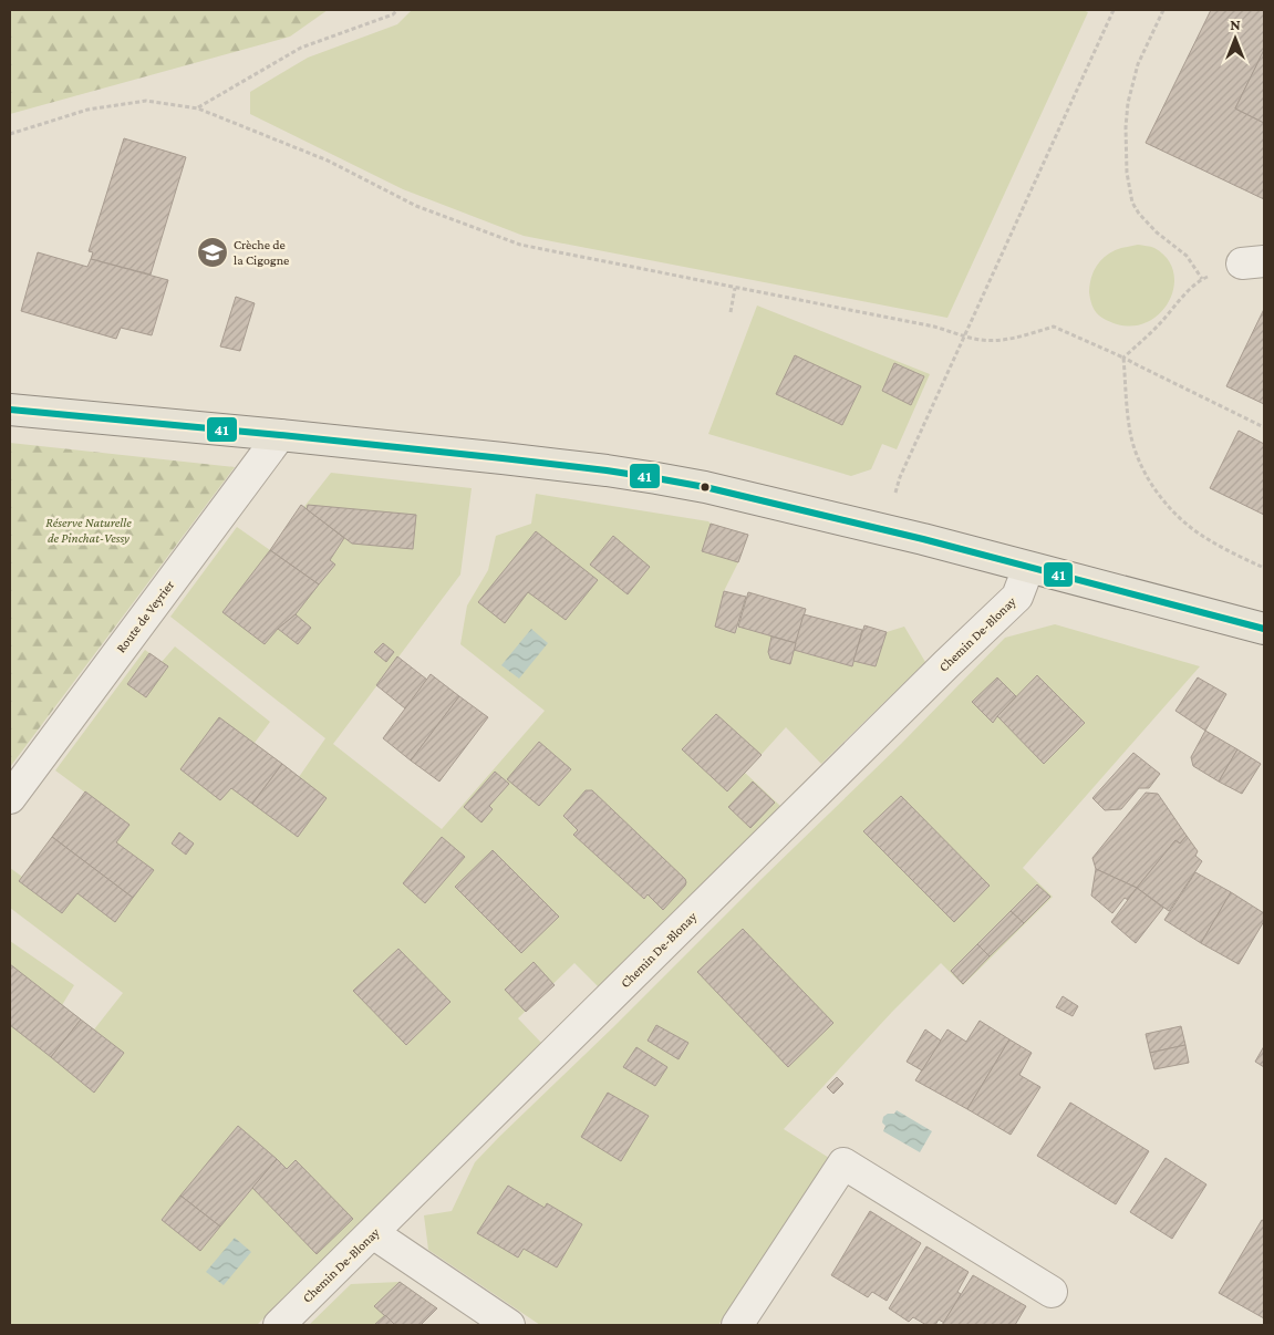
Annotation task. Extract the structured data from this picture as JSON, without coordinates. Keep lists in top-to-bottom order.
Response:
{
  "streets": {
    "street": ["Route de Veyrier", "Chemin De-Blonay"]
  },
  "parks": ["Réserve Naturelle de Pinchat-Vessy"],
  "places": {
    "school or university": ["Crèche de la Cigogne"]
  },
  "lines": ["transit line 41"],
  "north": "top"
}
